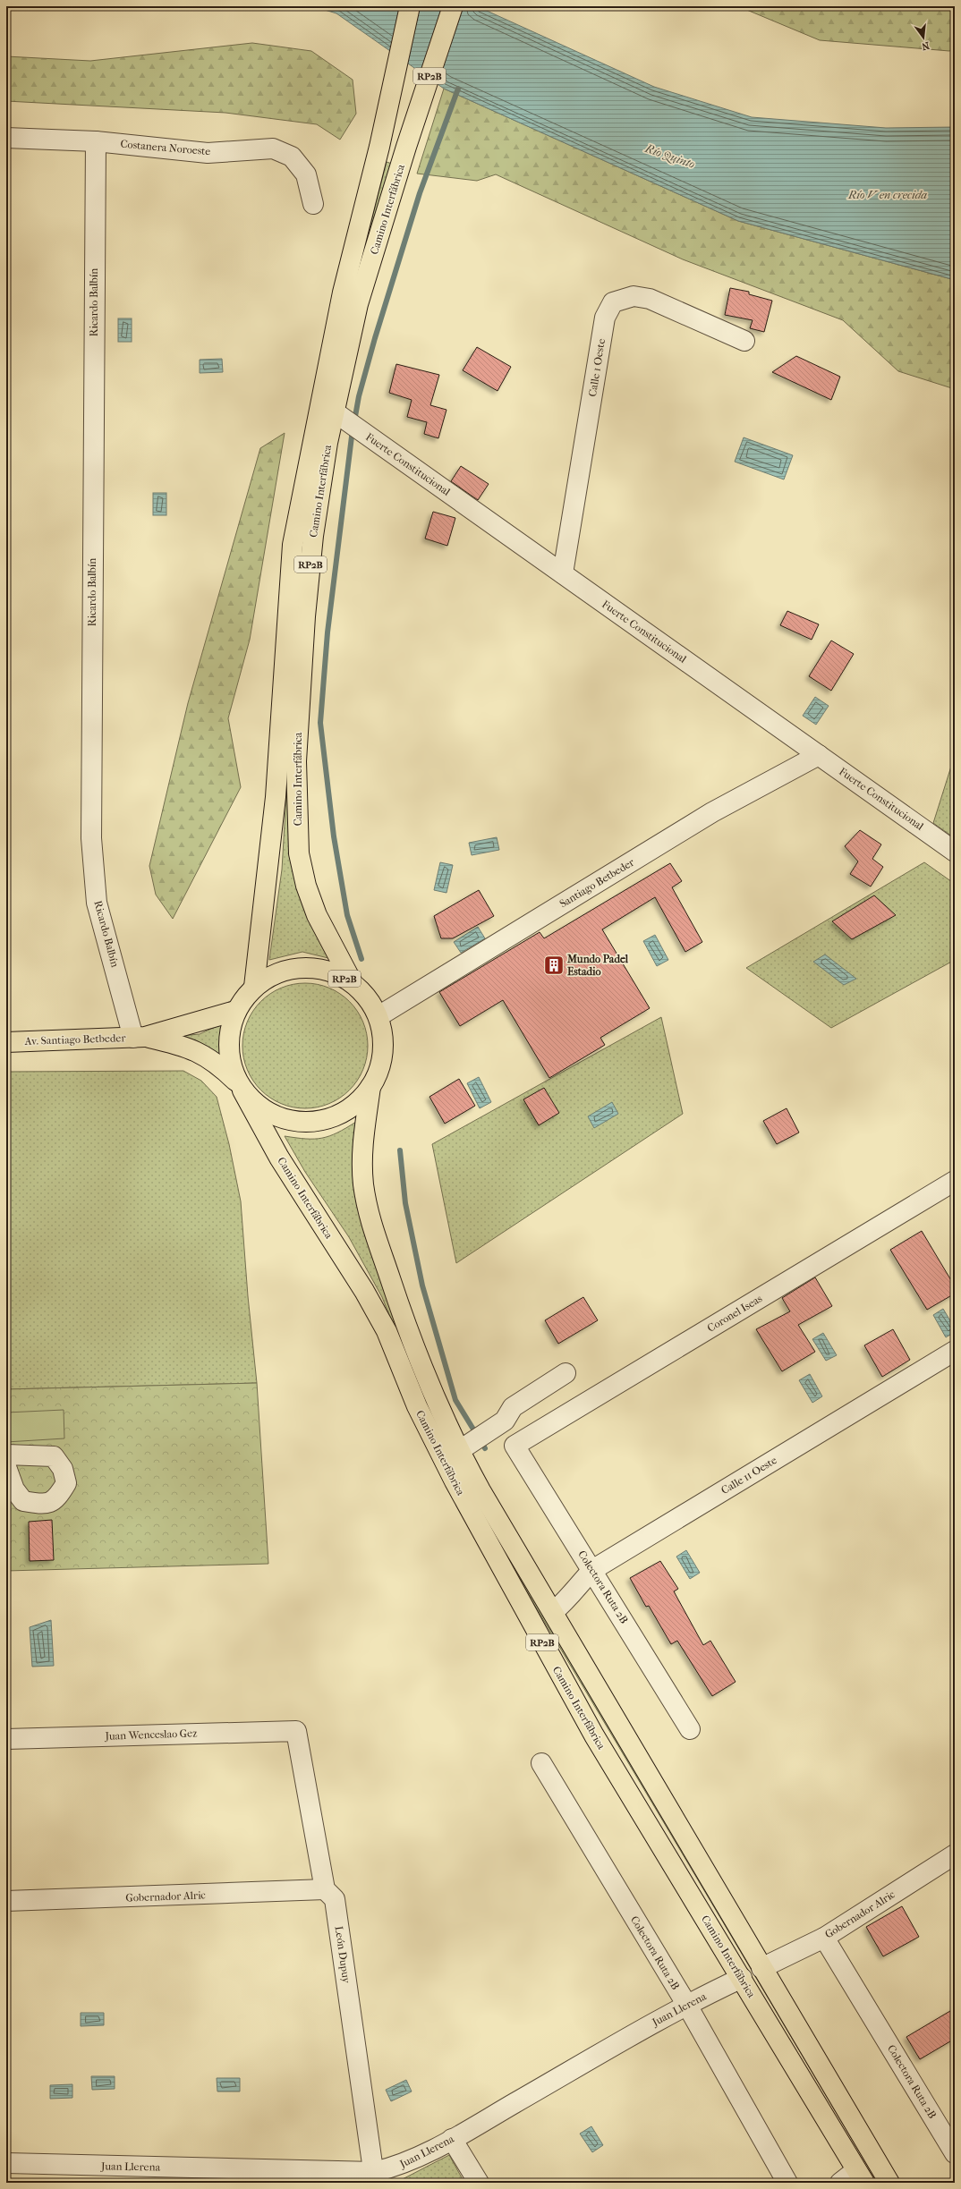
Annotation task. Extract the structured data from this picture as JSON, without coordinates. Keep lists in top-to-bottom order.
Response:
{
  "streets": {
    "main road": ["RP2B", "Camino Interfábrica", "Av. Santiago Betbeder"],
    "street": [
      "Costanera Noroeste",
      "Ricardo Balbín",
      "Calle 1 Oeste",
      "Fuerte Constitucional",
      "Santiago Betbeder",
      "Coronel Iseas",
      "Calle 11 Oeste",
      "Colectora Ruta 2B",
      "Juan Wenceslao Gez",
      "Gobernador Alric",
      "León Dupuy",
      "Juan Llerena"
    ]
  },
  "crossings": [
    ["Costanera Noroeste", "Ricardo Balbín"],
    ["Camino Interfábrica", "Fuerte Constitucional"],
    ["Camino Interfábrica", "Santiago Betbeder"],
    ["Camino Interfábrica", "Calle 11 Oeste"],
    ["Camino Interfábrica", "Gobernador Alric"],
    ["Camino Interfábrica", "Juan Llerena"],
    ["Ricardo Balbín", "Av. Santiago Betbeder"],
    ["Calle 1 Oeste", "Fuerte Constitucional"],
    ["Fuerte Constitucional", "Santiago Betbeder"],
    ["Coronel Iseas", "Colectora Ruta 2B"],
    ["Calle 11 Oeste", "Colectora Ruta 2B"],
    ["Colectora Ruta 2B", "Gobernador Alric"],
    ["Colectora Ruta 2B", "Juan Llerena"],
    ["Juan Wenceslao Gez", "León Dupuy"],
    ["Gobernador Alric", "León Dupuy"],
    ["León Dupuy", "Juan Llerena"]
  ],
  "water": ["Río Quinto", "Río V en crecida"],
  "places": {
    "building": ["Mundo Padel Estadio"]
  },
  "north": "bottom"
}
